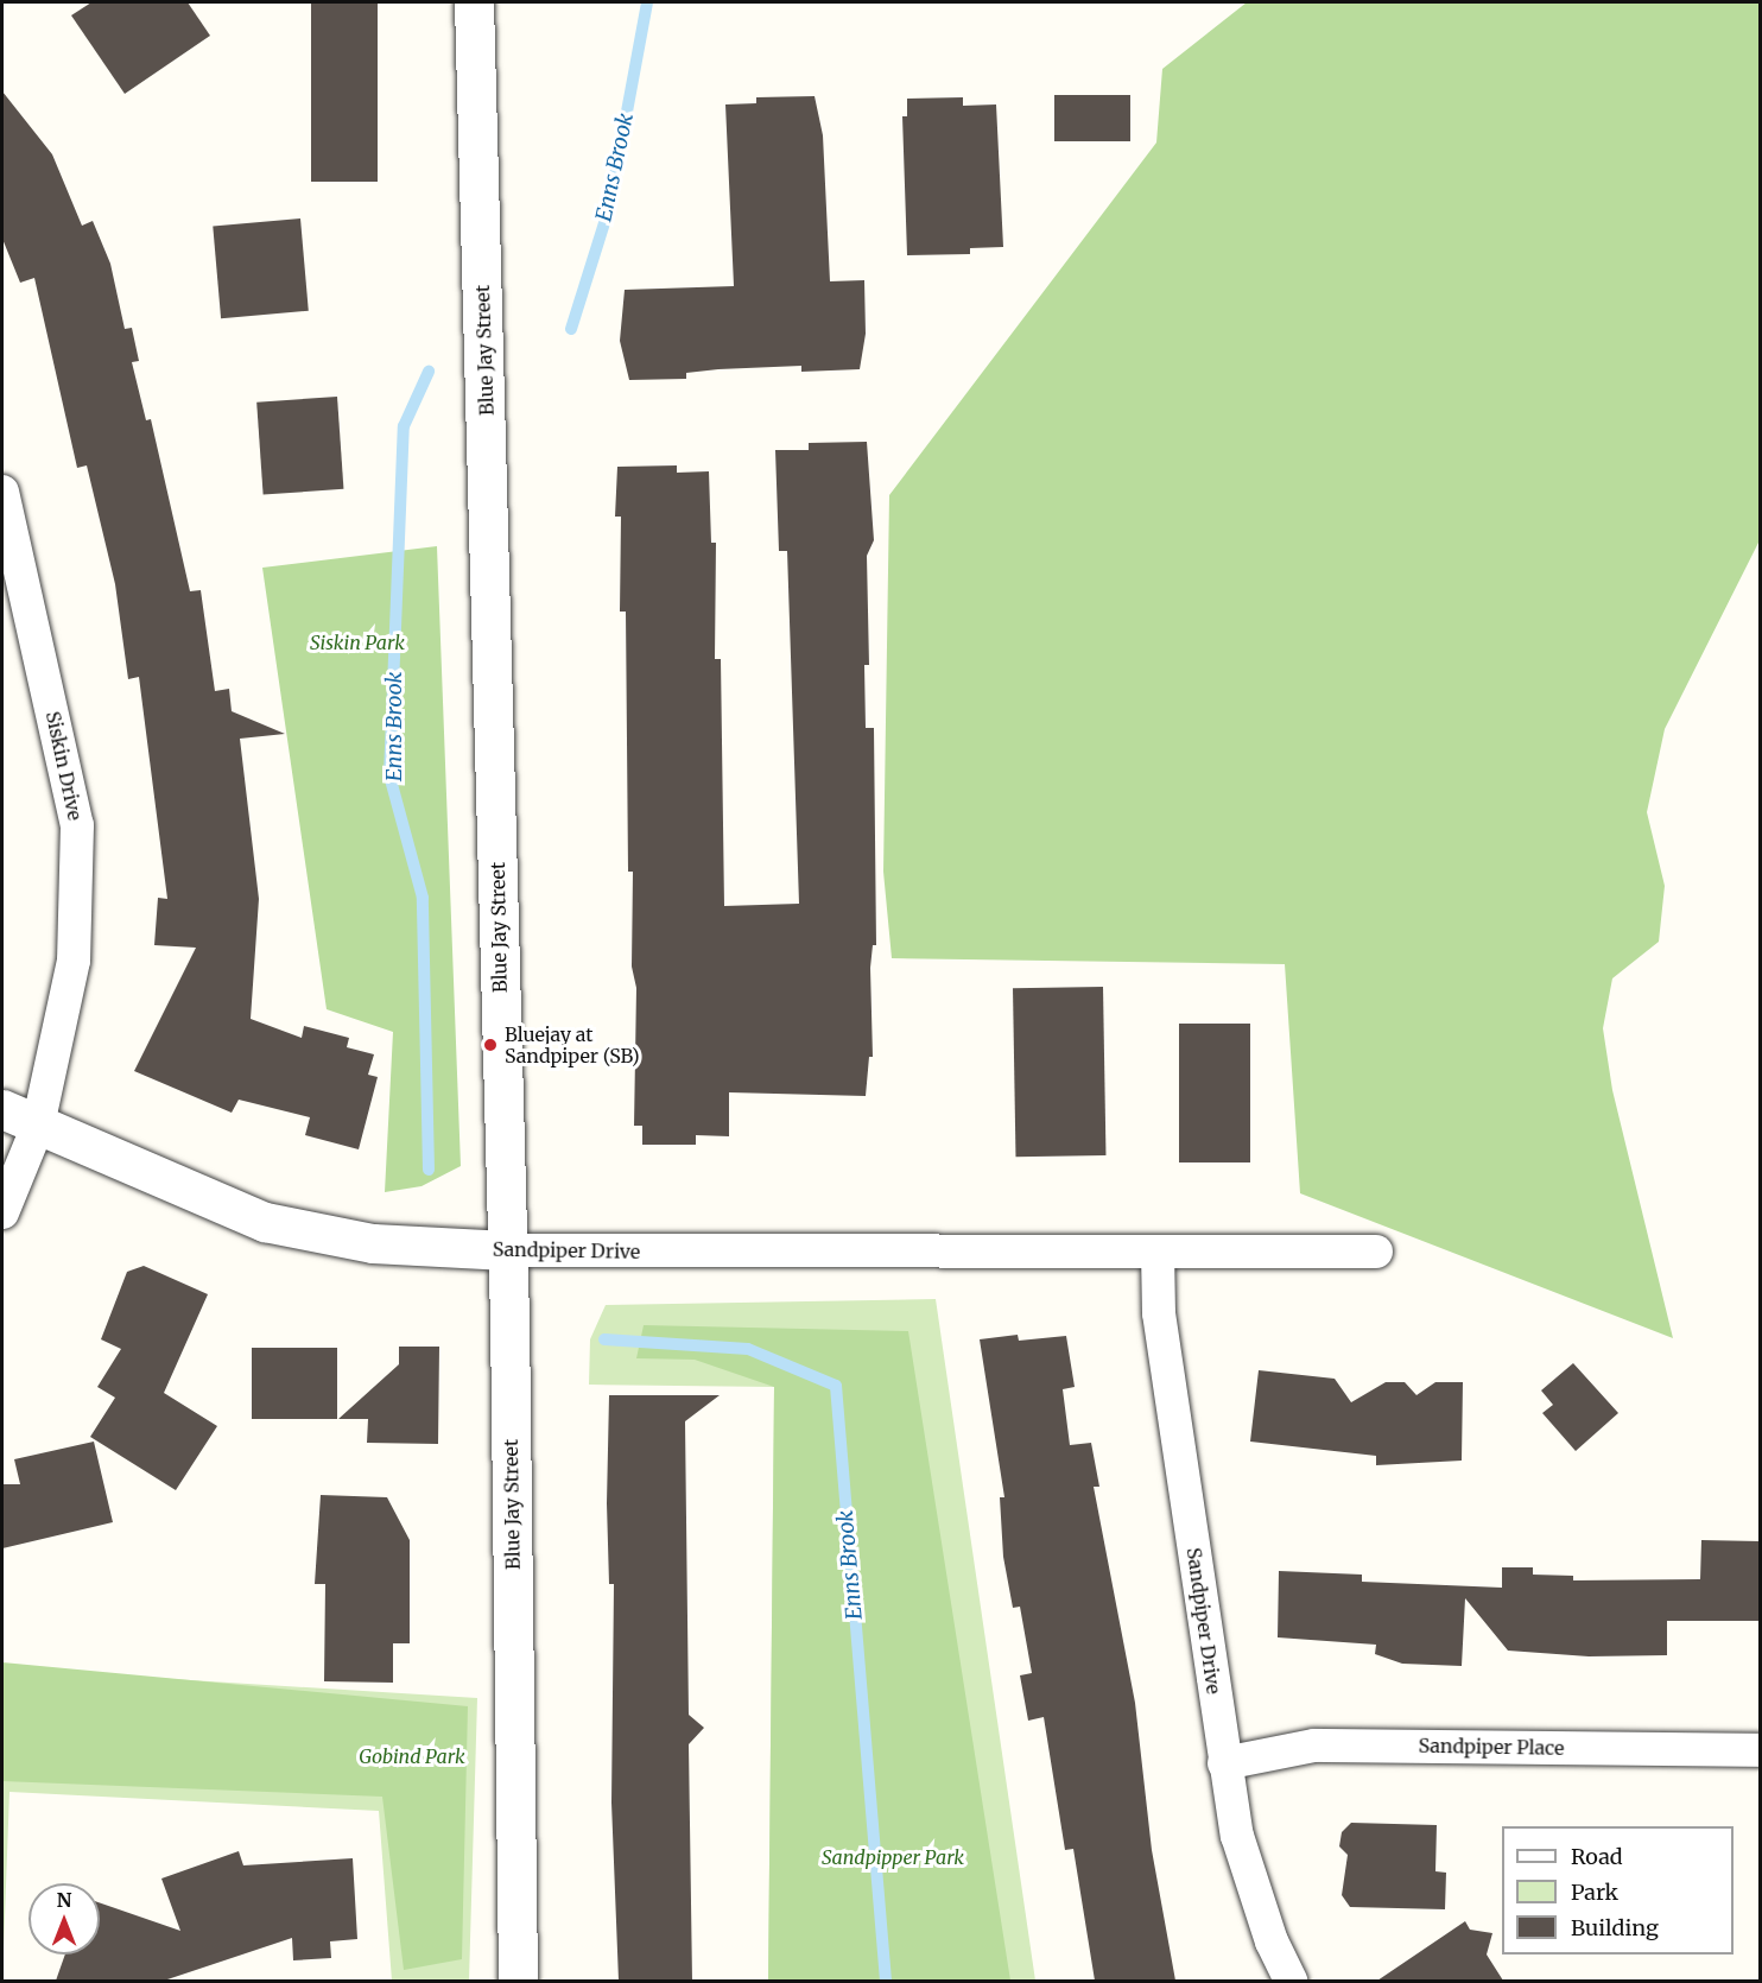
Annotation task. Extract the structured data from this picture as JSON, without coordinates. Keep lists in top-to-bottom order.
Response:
{
  "streets": {
    "street": [
      "Blue Jay Street",
      "Siskin Drive",
      "Sandpiper Drive",
      "Sandpiper Place"
    ]
  },
  "crossings": [
    ["Blue Jay Street", "Sandpiper Drive"],
    ["Siskin Drive", "Sandpiper Drive"],
    ["Sandpiper Drive", "Sandpiper Place"]
  ],
  "water": ["Enns Brook"],
  "parks": ["Siskin Park", "Gobind Park", "Sandpipper Park"],
  "places": ["Bluejay at Sandpiper (SB)"],
  "legend": ["Road", "Park", "Building"],
  "north": "top"
}
